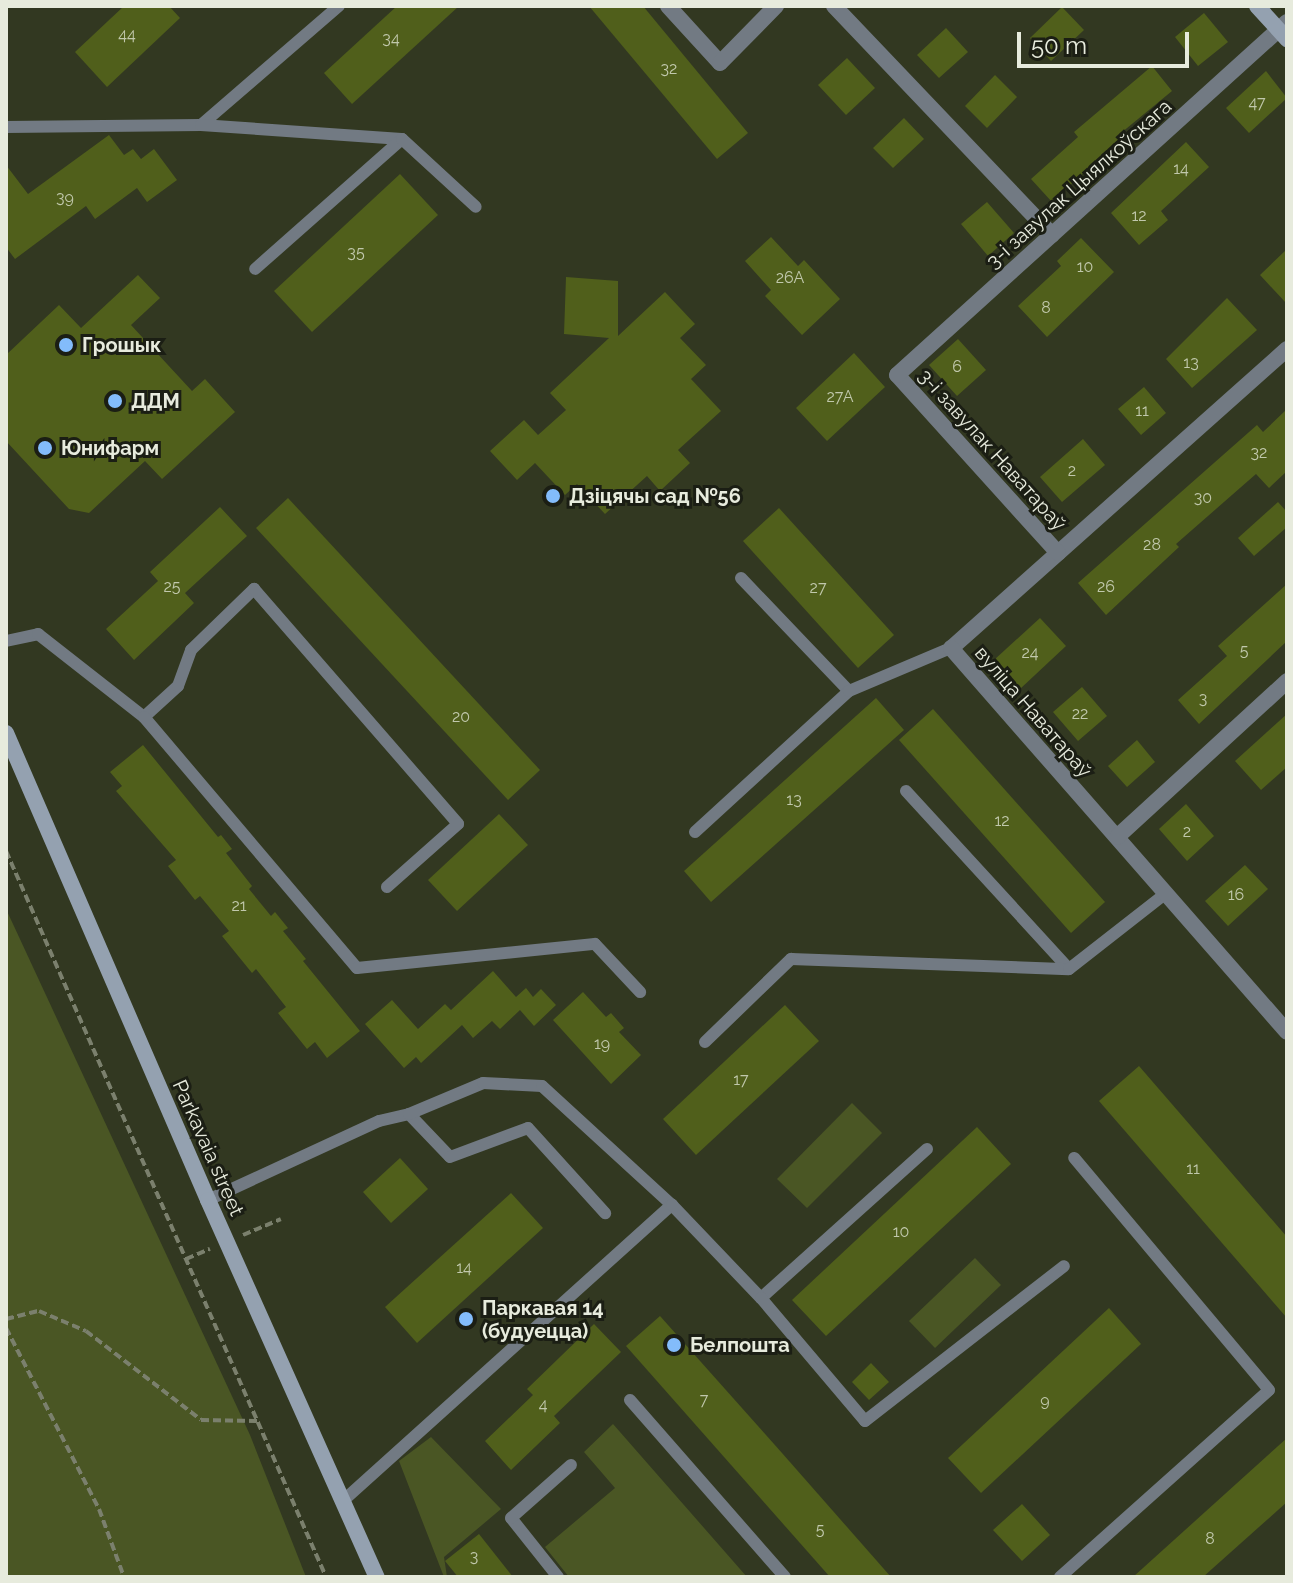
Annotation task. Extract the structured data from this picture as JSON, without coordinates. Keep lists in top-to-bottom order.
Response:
{
  "streets": {
    "main road": ["Parkavaia street"],
    "street": ["3-і завулак Цыялкоўскага", "3-і завулак Наватараў", "вуліца Наватараў"]
  },
  "crossings": [
    ["3-і завулак Цыялкоўскага", "3-і завулак Наватараў"],
    ["3-і завулак Наватараў", "вуліца Наватараў"]
  ],
  "places": [
    "Грошык",
    "ДДМ",
    "Юнифарм",
    "Дзіцячы сад №56",
    "Паркавая 14 (будуецца)",
    "Белпошта"
  ],
  "house_numbers": [
    "44",
    "34",
    "32",
    "47",
    "14",
    "39",
    "12",
    "35",
    "10",
    "26А",
    "8",
    "13",
    "6",
    "27А",
    "11",
    "32",
    "2",
    "30",
    "28",
    "25",
    "26",
    "27",
    "5",
    "24",
    "3",
    "22",
    "20",
    "13",
    "12",
    "2",
    "16",
    "21",
    "19",
    "17",
    "11",
    "10",
    "14",
    "7",
    "9",
    "4",
    "5",
    "8",
    "3"
  ],
  "scale_bar": "50 m"
}
